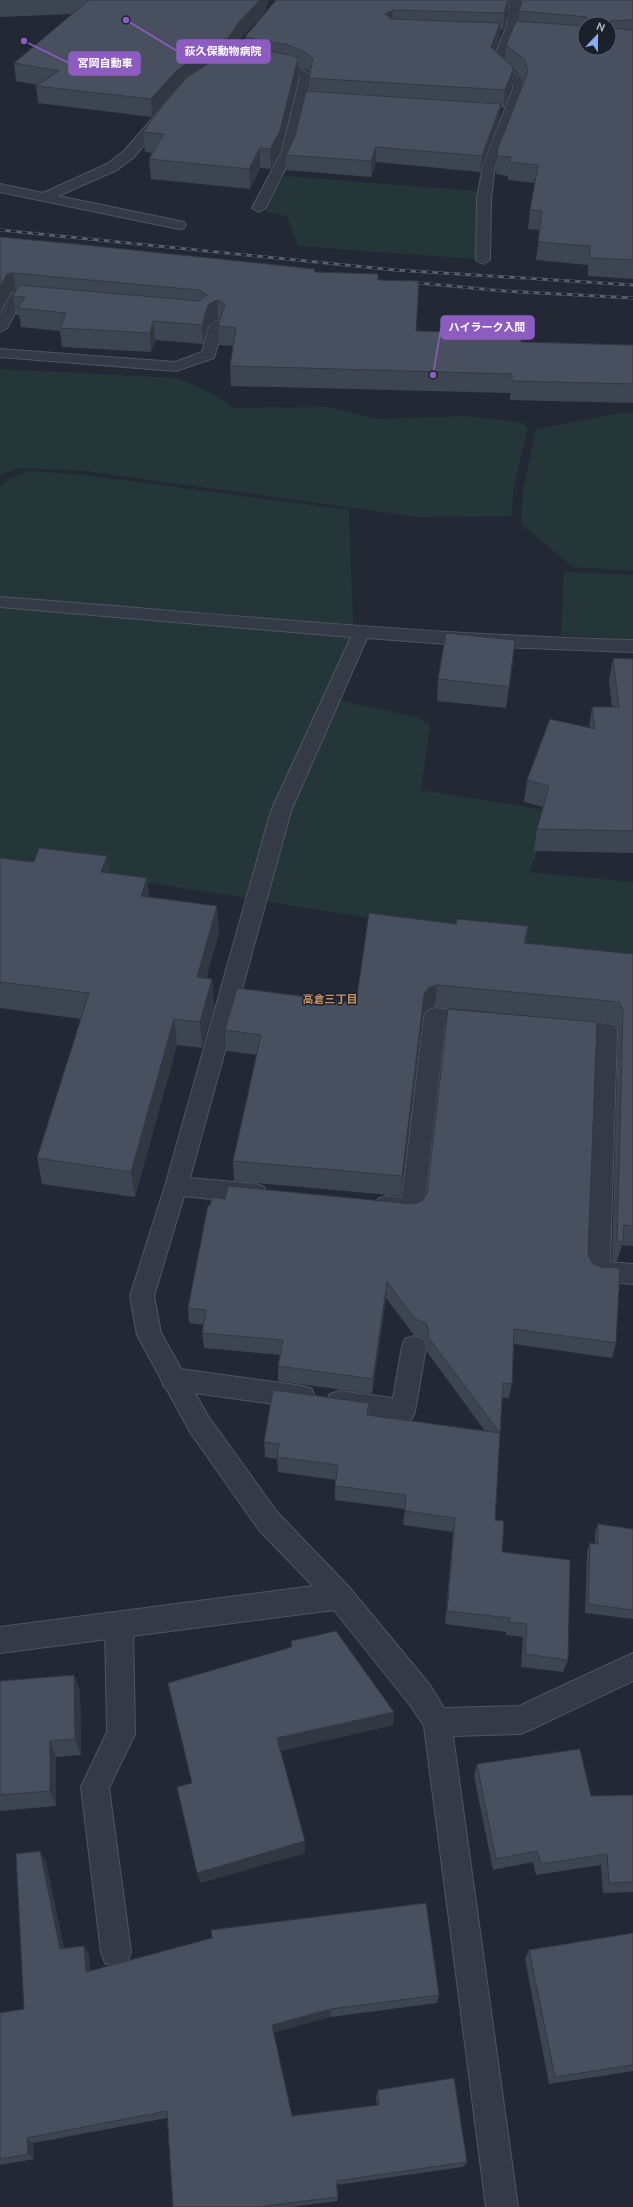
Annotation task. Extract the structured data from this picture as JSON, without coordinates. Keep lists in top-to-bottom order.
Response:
{
  "districts": ["高倉三丁目"],
  "places": ["荻久保動物病院", "宮岡自動車", "ハイラーク入間"],
  "north": "top"
}
